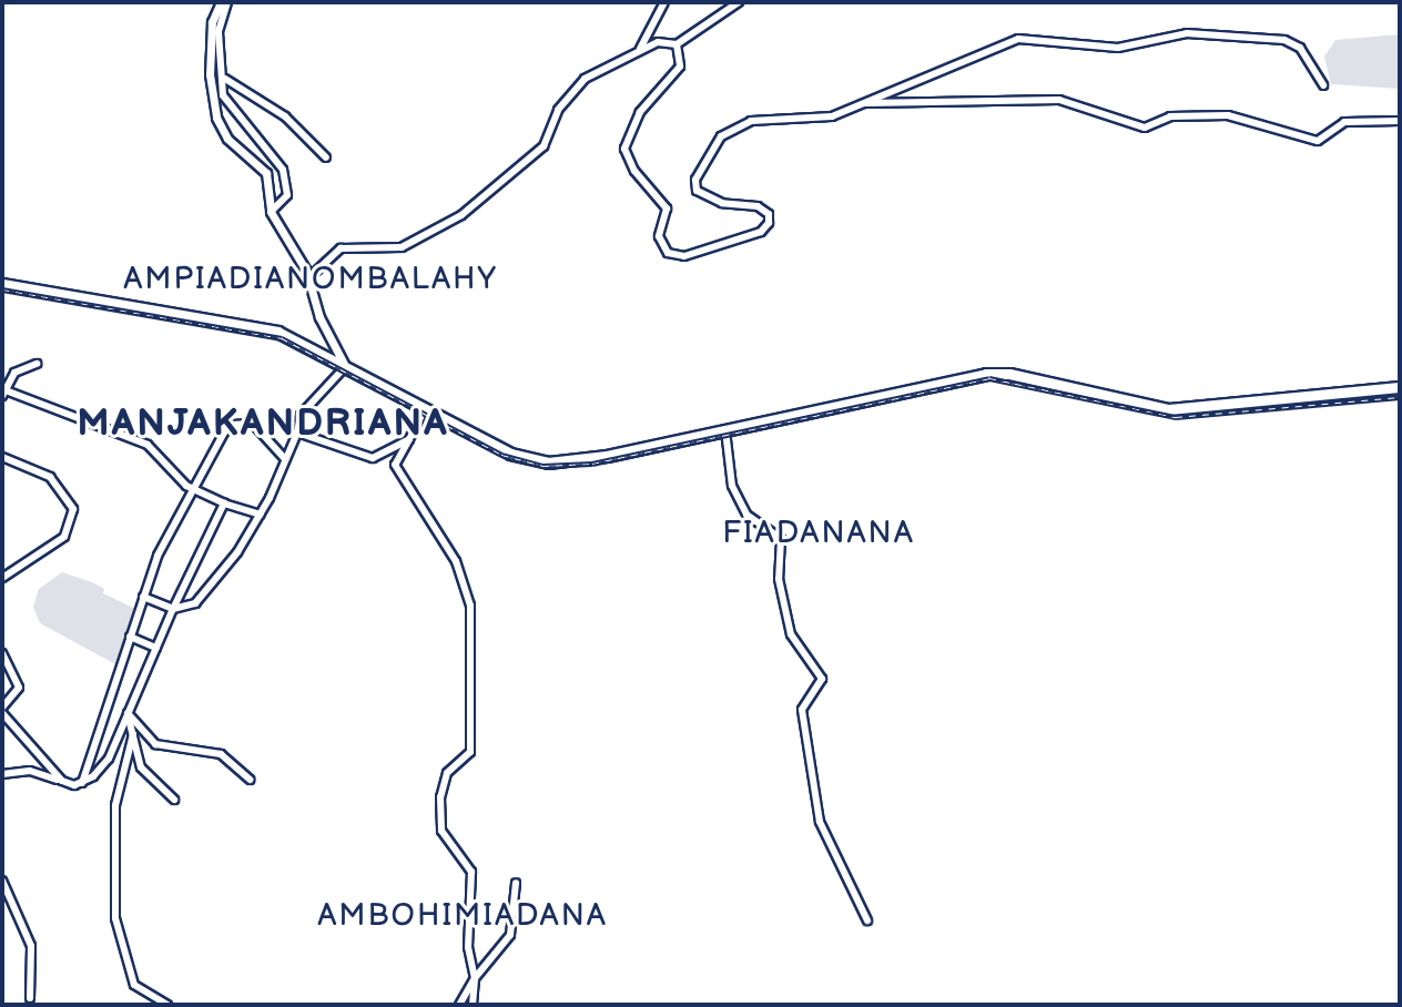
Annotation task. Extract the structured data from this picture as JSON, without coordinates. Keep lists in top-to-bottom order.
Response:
{
  "districts": [
    "AMPIADIANOMBALAHY",
    "MANJAKANDRIANA",
    "FIADANANA",
    "AMBOHIMIADANA"
  ]
}
